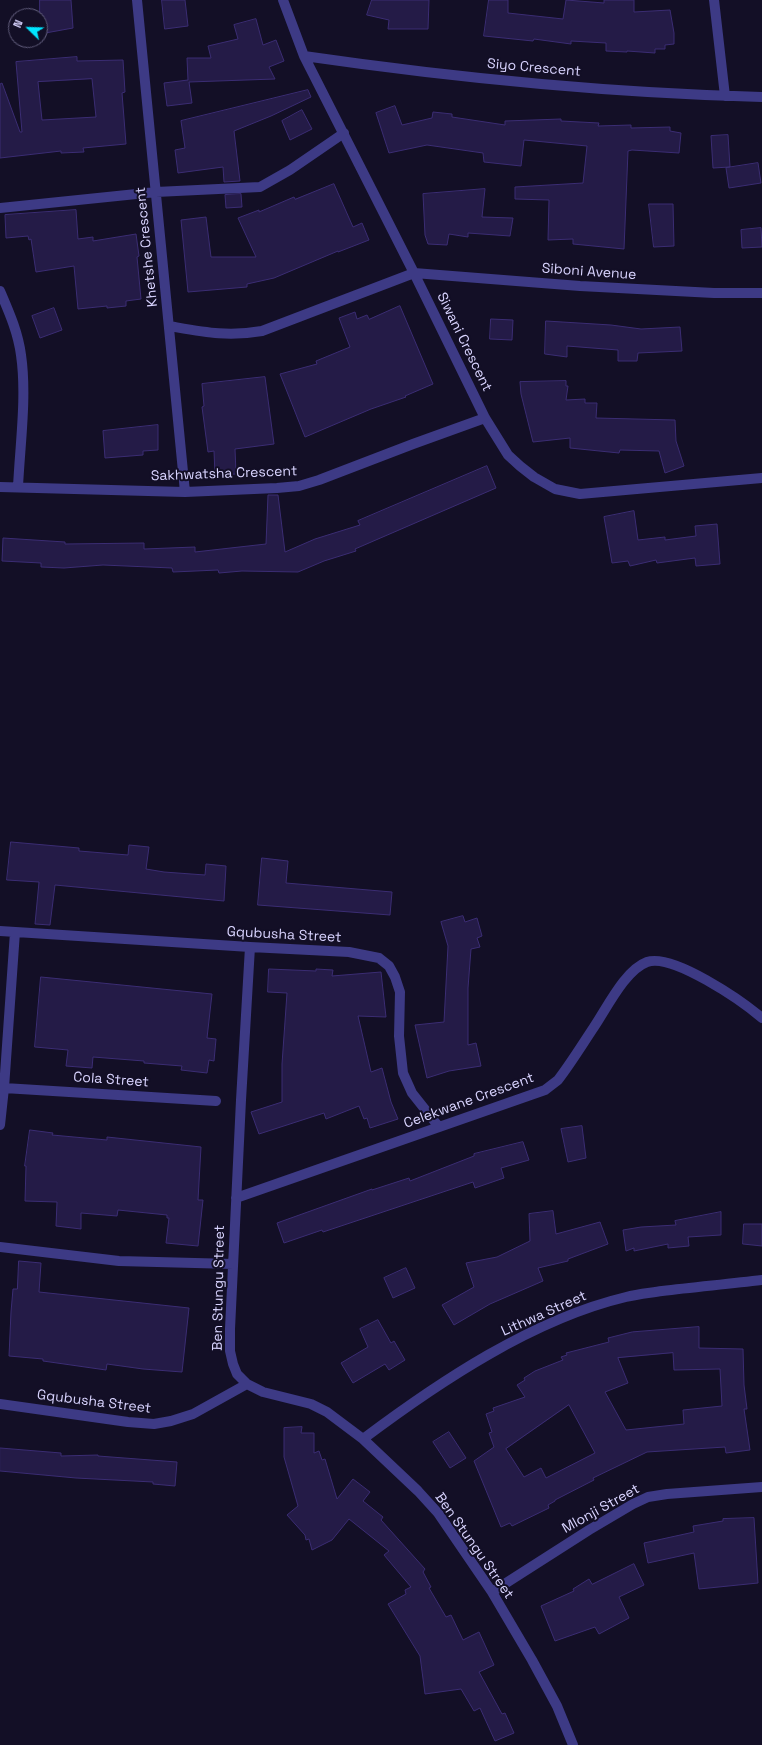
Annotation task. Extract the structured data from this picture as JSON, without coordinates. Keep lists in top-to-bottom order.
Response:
{
  "streets": {
    "street": [
      "Siyo Crescent",
      "Khetshe Crescent",
      "Siboni Avenue",
      "Siwani Crescent",
      "Sakhwatsha Crescent",
      "Gqubusha Street",
      "Cola Street",
      "Celekwane Crescent",
      "Ben Stungu Street",
      "Lithwa Street",
      "Mlonji Street"
    ]
  },
  "crossings": [
    ["Siyo Crescent", "Siwani Crescent"],
    ["Khetshe Crescent", "Sakhwatsha Crescent"],
    ["Siboni Avenue", "Siwani Crescent"],
    ["Siwani Crescent", "Sakhwatsha Crescent"],
    ["Gqubusha Street", "Celekwane Crescent"],
    ["Gqubusha Street", "Ben Stungu Street"],
    ["Celekwane Crescent", "Ben Stungu Street"],
    ["Ben Stungu Street", "Lithwa Street"],
    ["Ben Stungu Street", "Mlonji Street"]
  ],
  "north": "top left"
}
